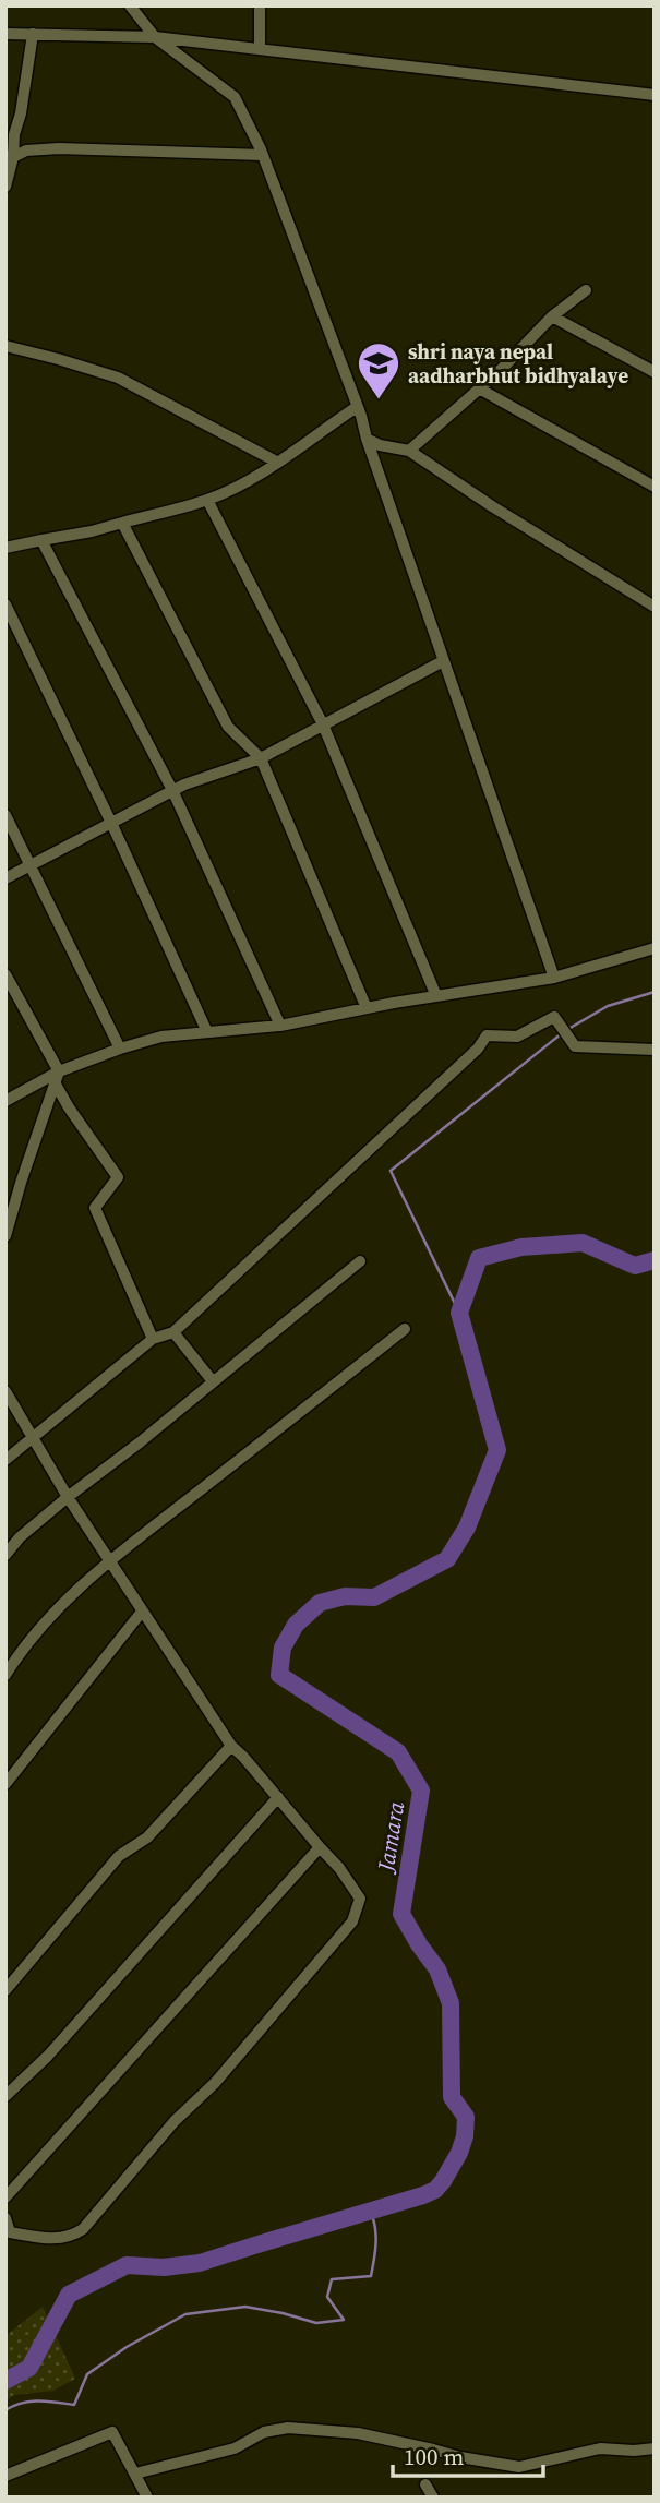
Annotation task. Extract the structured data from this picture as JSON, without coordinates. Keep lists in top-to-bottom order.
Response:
{
  "water": ["Jamara"],
  "places": {
    "school or university": ["shri naya nepal aadharbhut bidhyalaye"]
  },
  "scale_bar": "100 m"
}
